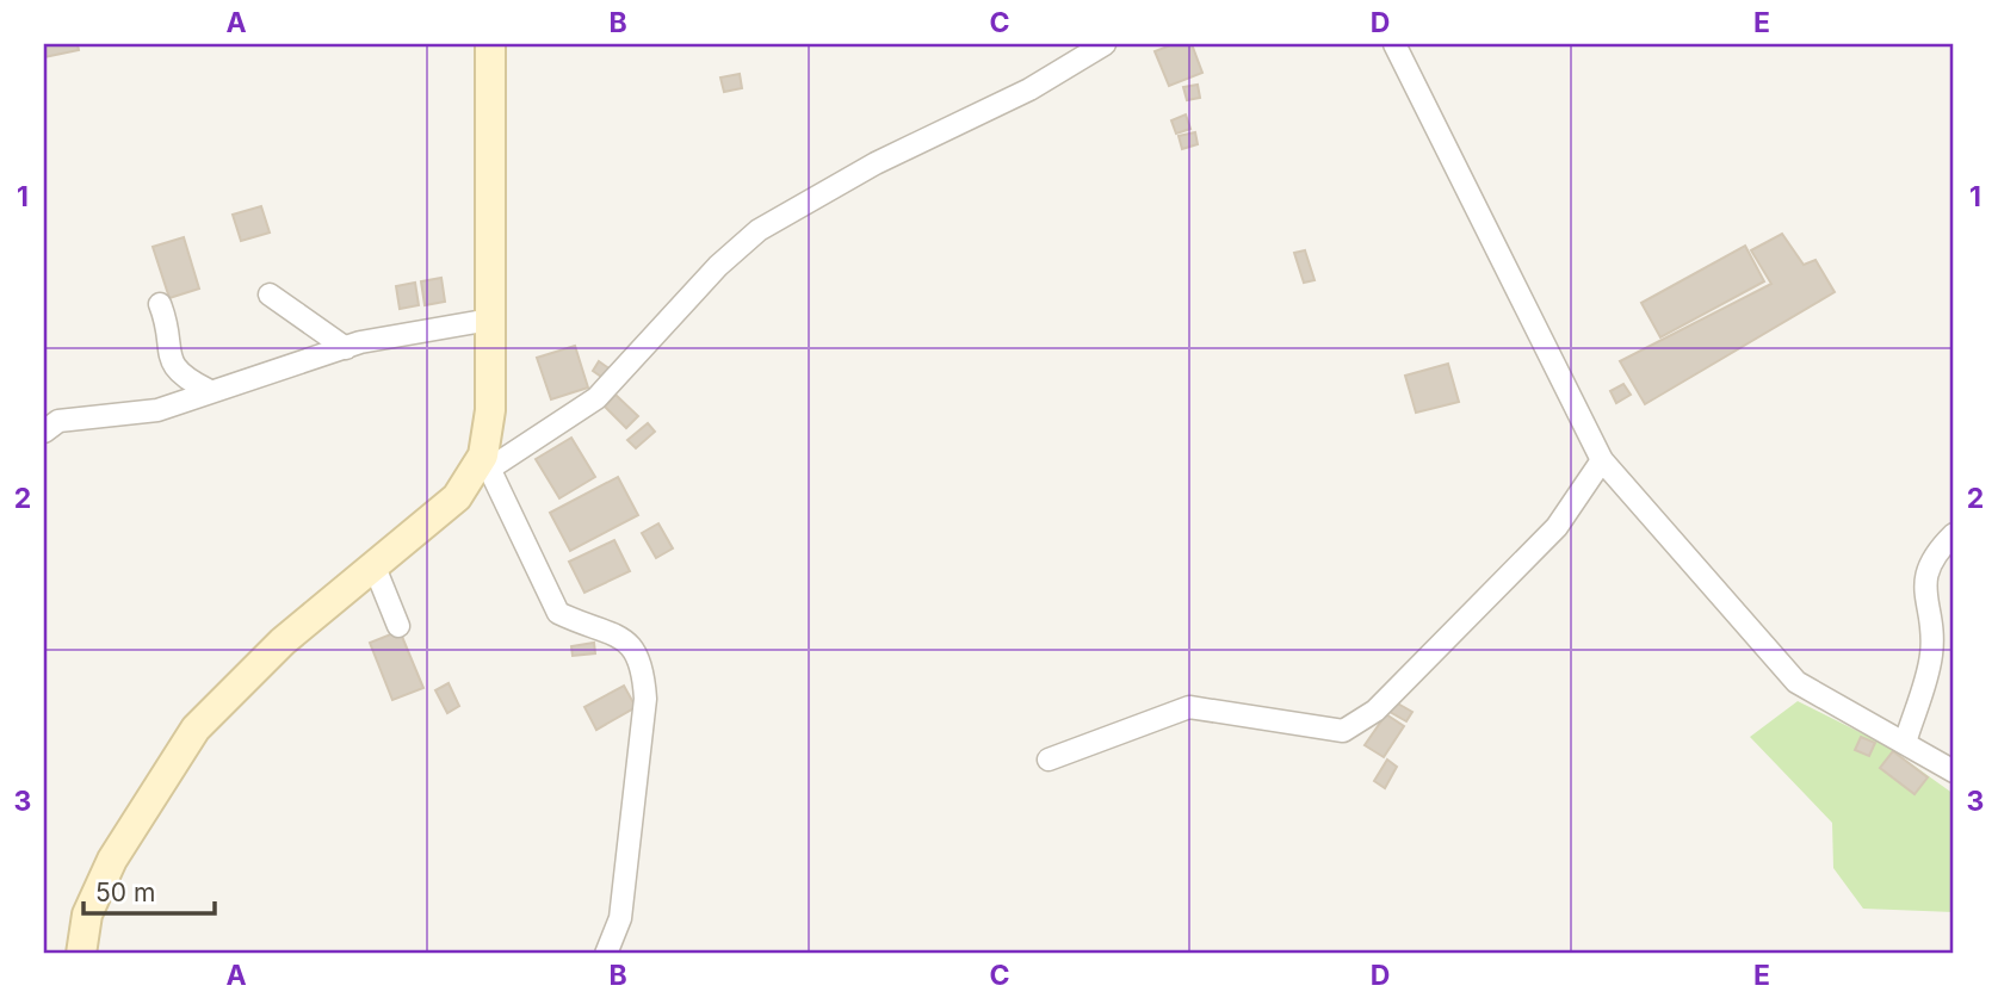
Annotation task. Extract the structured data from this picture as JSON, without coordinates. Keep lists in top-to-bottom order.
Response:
{
  "scale_bar": "50 m",
  "grid": {
    "columns": [
      "A",
      "B",
      "C",
      "D",
      "E"
    ],
    "rows": ["1", "2", "3"]
  }
}
